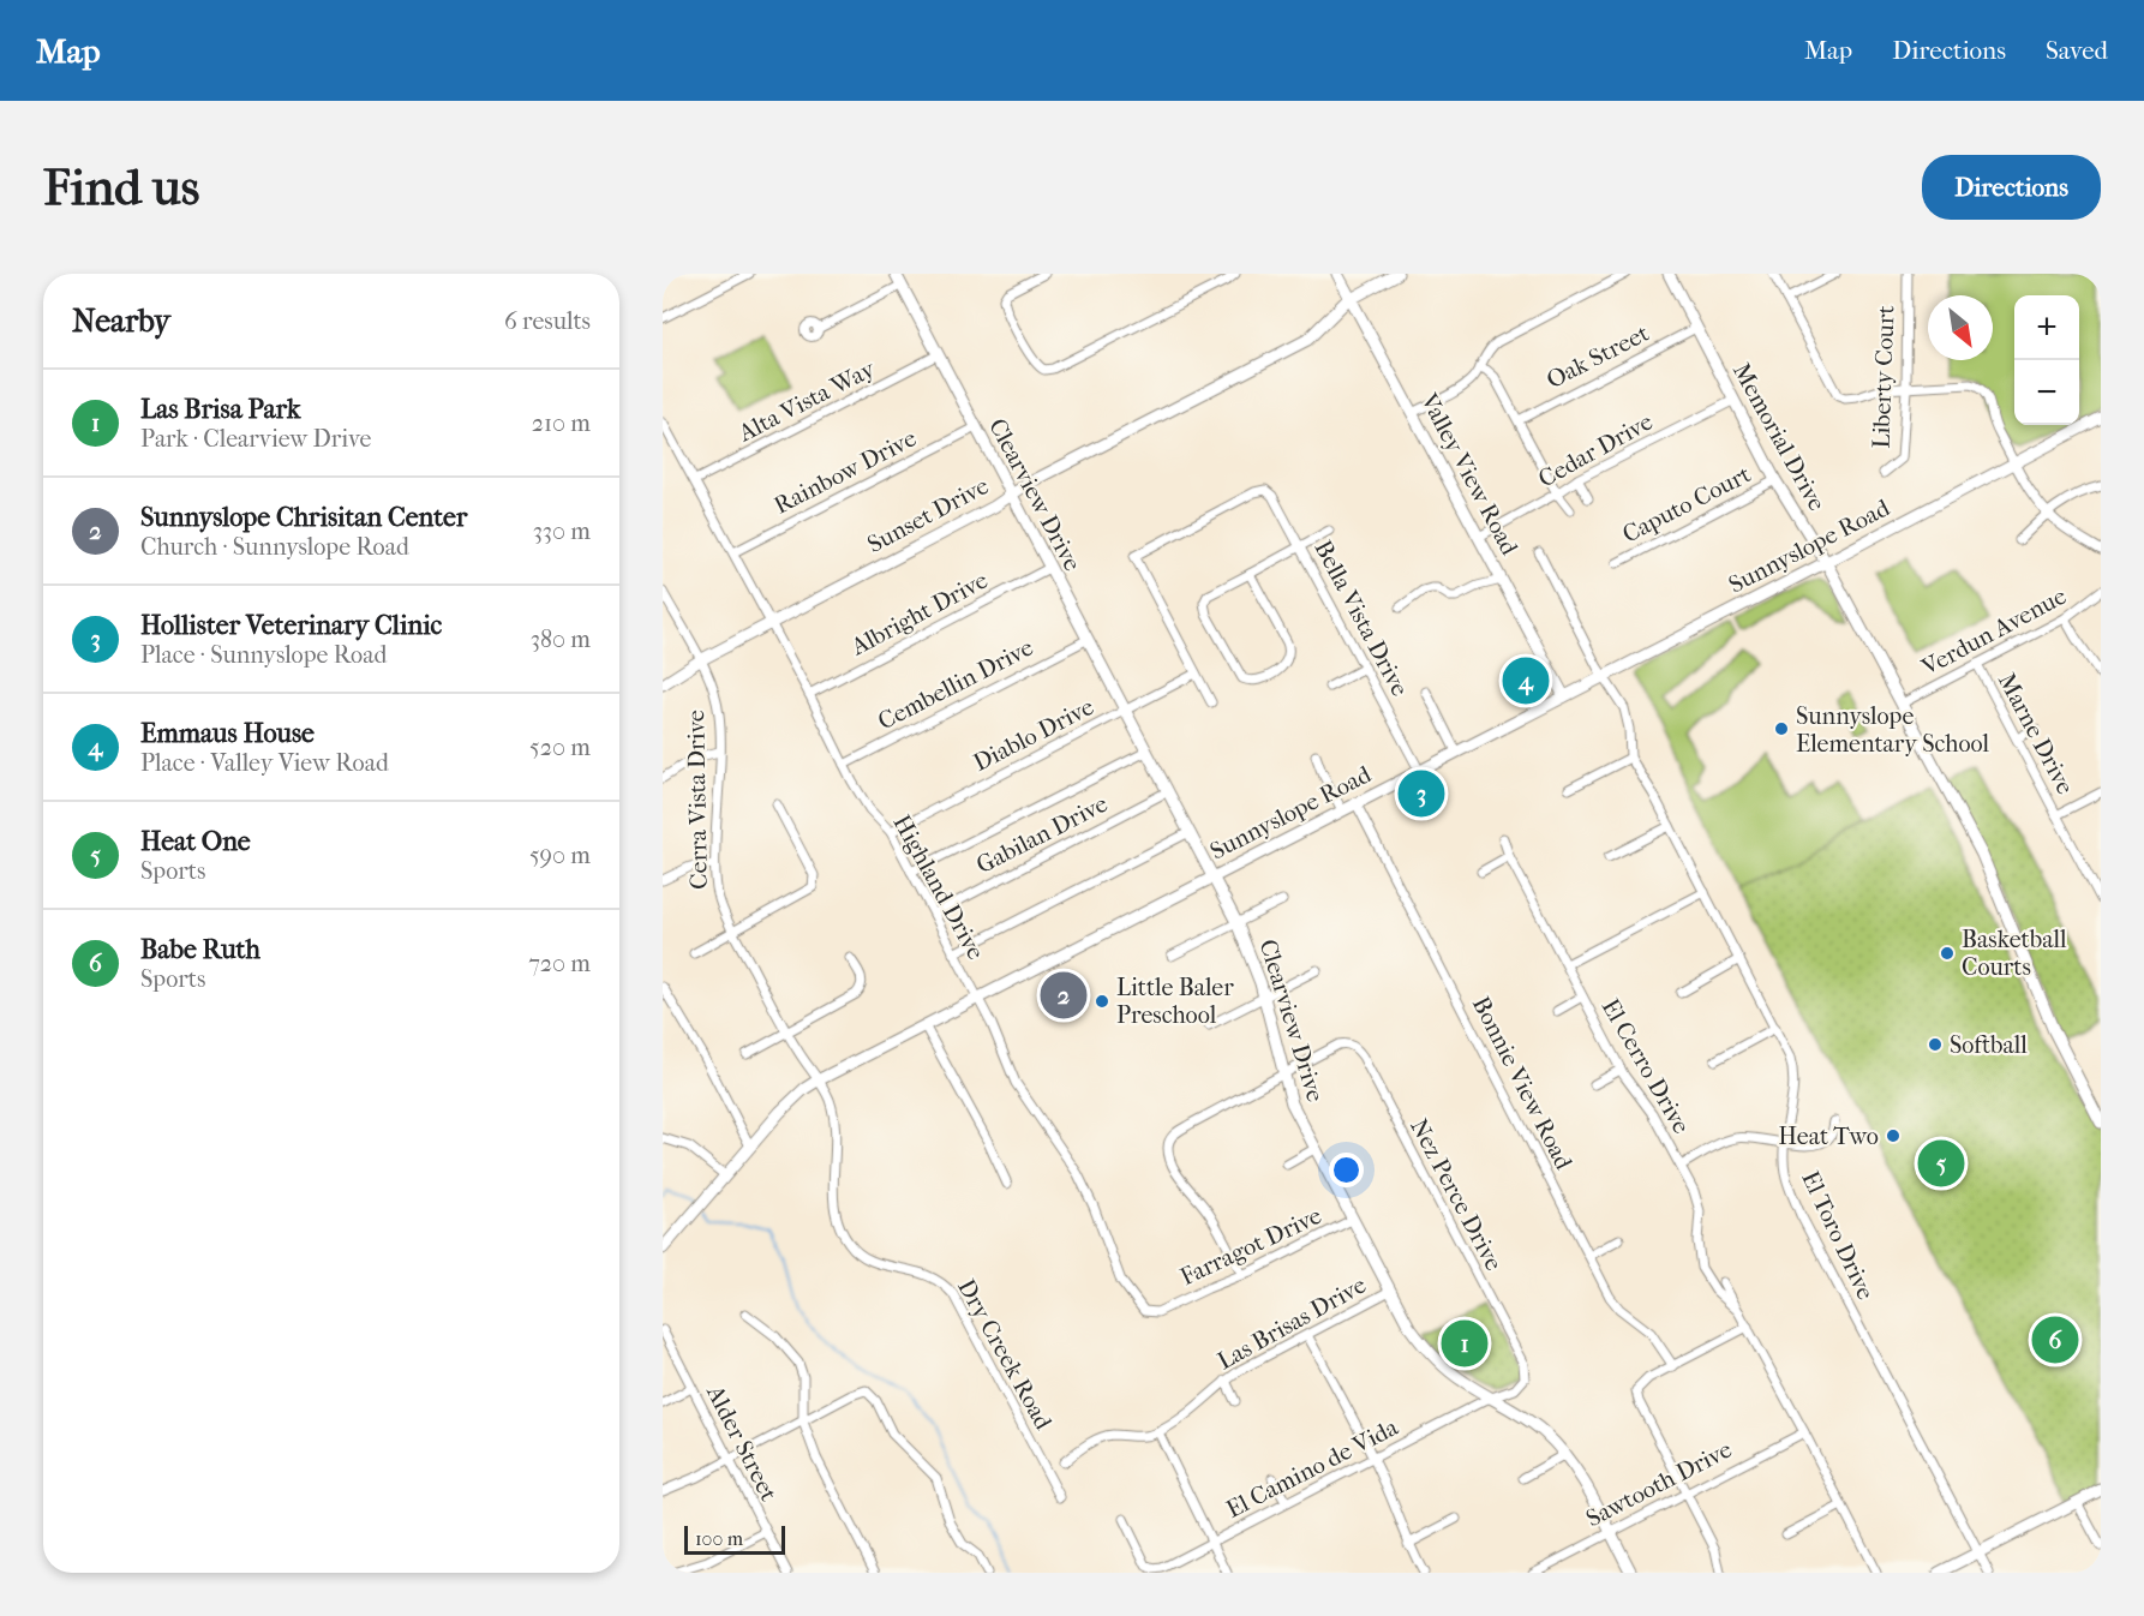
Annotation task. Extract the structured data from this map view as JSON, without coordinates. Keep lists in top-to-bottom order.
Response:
{
  "streets": {
    "street": [
      "Oak Street",
      "Liberty Court",
      "Alta Vista Way",
      "Memorial Drive",
      "Cedar Drive",
      "Rainbow Drive",
      "Valley View Road",
      "Clearview Drive",
      "Caputo Court",
      "Sunset Drive",
      "Sunnyslope Road",
      "Albright Drive",
      "Bella Vista Drive",
      "Verdun Avenue",
      "Cembellin Drive",
      "Marne Drive",
      "Diablo Drive",
      "Cerra Vista Drive",
      "Gabilan Drive",
      "Highland Drive",
      "El Cerro Drive",
      "Bonnie View Road",
      "Nez Perce Drive",
      "El Toro Drive",
      "Farragot Drive",
      "Las Brisas Drive",
      "Dry Creek Road",
      "Alder Street",
      "El Camino de Vida",
      "Sawtooth Drive"
    ]
  },
  "crossings": [
    ["Oak Street", "Memorial Drive"],
    ["Alta Vista Way", "Clearview Drive"],
    ["Alta Vista Way", "Highland Drive"],
    ["Memorial Drive", "Cedar Drive"],
    ["Memorial Drive", "Caputo Court"],
    ["Memorial Drive", "Sunnyslope Road"],
    ["Memorial Drive", "Verdun Avenue"],
    ["Cedar Drive", "Valley View Road"],
    ["Rainbow Drive", "Clearview Drive"],
    ["Rainbow Drive", "Highland Drive"],
    ["Valley View Road", "Sunset Drive"],
    ["Valley View Road", "Sunnyslope Road"],
    ["Clearview Drive", "Sunset Drive"],
    ["Clearview Drive", "Sunnyslope Road"],
    ["Clearview Drive", "Albright Drive"],
    ["Clearview Drive", "Cembellin Drive"],
    ["Clearview Drive", "Diablo Drive"],
    ["Clearview Drive", "Gabilan Drive"],
    ["Clearview Drive", "Nez Perce Drive"],
    ["Clearview Drive", "Farragot Drive"],
    ["Clearview Drive", "Las Brisas Drive"],
    ["Clearview Drive", "El Camino de Vida"],
    ["Clearview Drive", "Sawtooth Drive"],
    ["Sunset Drive", "Cerra Vista Drive"],
    ["Sunset Drive", "Highland Drive"],
    ["Sunnyslope Road", "Bella Vista Drive"],
    ["Sunnyslope Road", "Cerra Vista Drive"],
    ["Sunnyslope Road", "Highland Drive"],
    ["Sunnyslope Road", "Bonnie View Road"],
    ["Sunnyslope Road", "El Toro Drive"],
    ["Sunnyslope Road", "Dry Creek Road"],
    ["Albright Drive", "Highland Drive"],
    ["Bella Vista Drive", "Diablo Drive"],
    ["Verdun Avenue", "Marne Drive"],
    ["Cembellin Drive", "Highland Drive"],
    ["Diablo Drive", "Highland Drive"],
    ["Cerra Vista Drive", "Dry Creek Road"],
    ["Gabilan Drive", "Highland Drive"],
    ["Highland Drive", "Farragot Drive"],
    ["El Cerro Drive", "Sawtooth Drive"],
    ["Nez Perce Drive", "El Camino de Vida"]
  ],
  "places": [
    "Sunnyslope Elementary School",
    "Basketball Courts",
    "Little Baler Preschool",
    "Softball",
    "Heat Two"
  ],
  "scale_bar": "100 m",
  "north": "bottom right",
  "page": {
    "header": "Map",
    "nav": ["Map", "Directions", "Saved"],
    "buttons": "Directions",
    "title": "Find us",
    "heading": ["Nearby", "6 results"],
    "map_buttons": ["+", "−"],
    "list": [
      {
        "mark": "1",
        "name": "Las Brisa Park",
        "note": "Park · Clearview Drive",
        "value": "210 m"
      },
      {
        "mark": "2",
        "name": "Sunnyslope Chrisitan Center",
        "note": "Church · Sunnyslope Road",
        "value": "330 m"
      },
      {
        "mark": "3",
        "name": "Hollister Veterinary Clinic",
        "note": "Place · Sunnyslope Road",
        "value": "380 m"
      },
      {
        "mark": "4",
        "name": "Emmaus House",
        "note": "Place · Valley View Road",
        "value": "520 m"
      },
      {
        "mark": "5",
        "name": "Heat One",
        "note": "Sports",
        "value": "590 m"
      },
      {
        "mark": "6",
        "name": "Babe Ruth",
        "note": "Sports",
        "value": "720 m"
      }
    ],
    "pins": [
      "4",
      "3",
      "2",
      "5",
      "6",
      "1"
    ],
    "scale": "100 m"
  }
}
